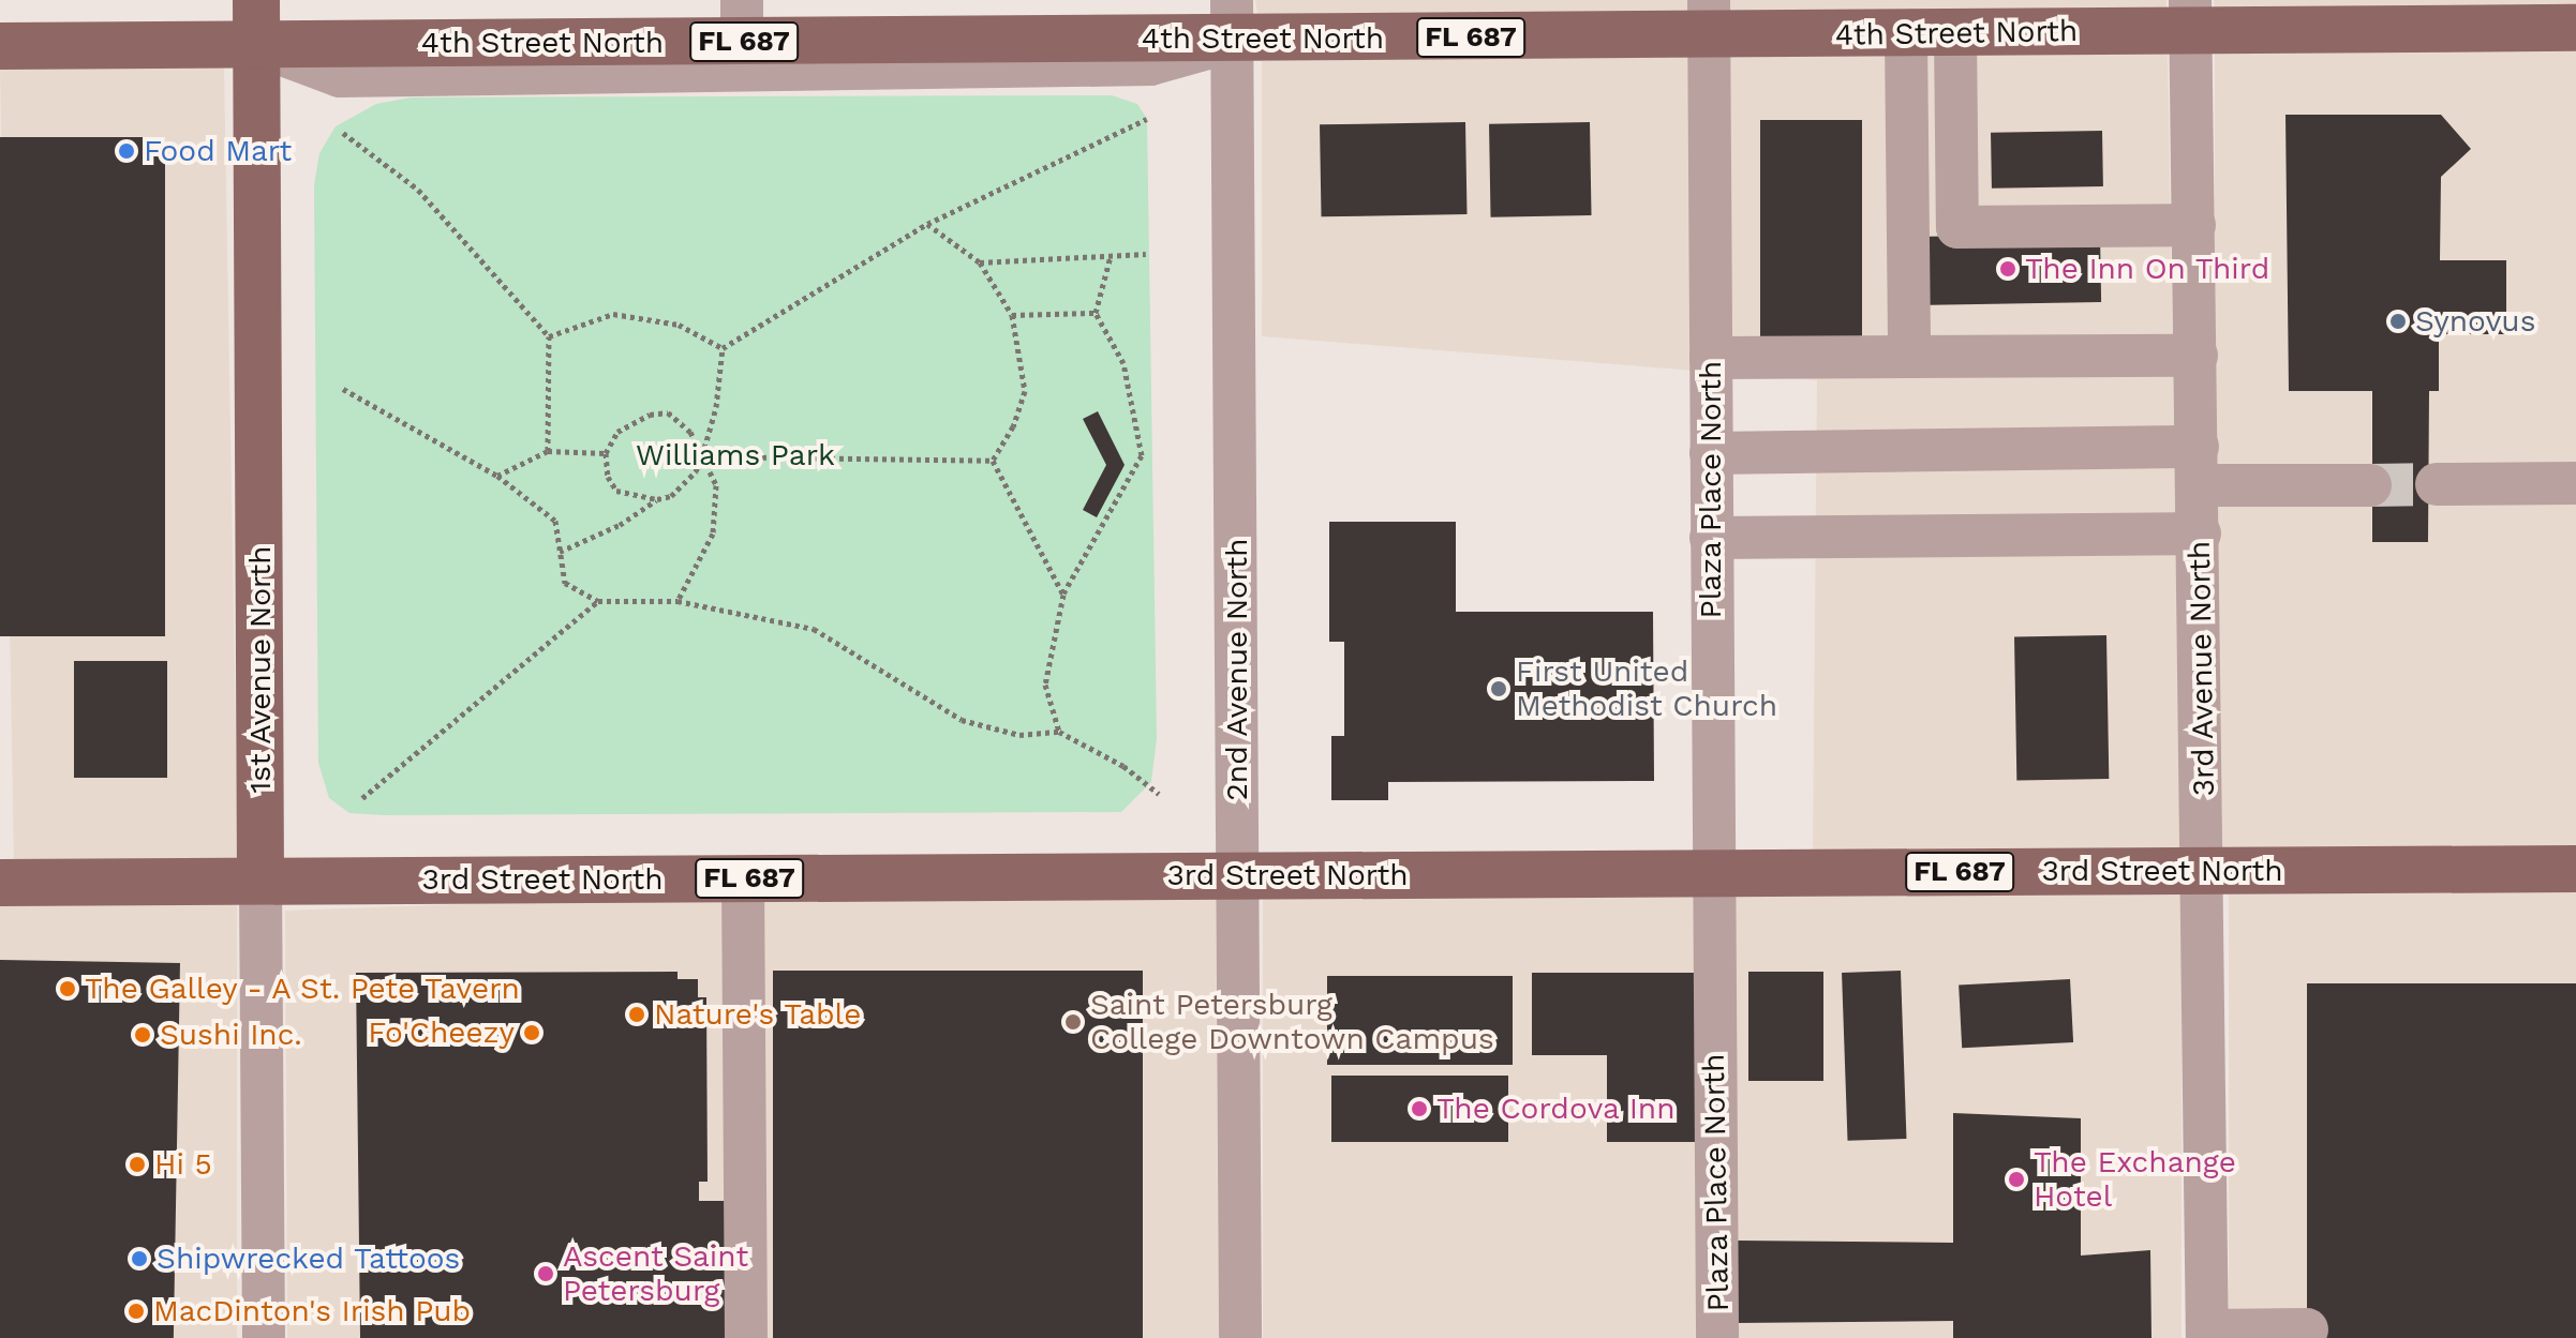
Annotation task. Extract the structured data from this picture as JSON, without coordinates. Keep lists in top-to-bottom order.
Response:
{
  "streets": {
    "main road": [
      "4th Street North",
      "FL 687",
      "1st Avenue North",
      "3rd Street North"
    ],
    "street": ["Plaza Place North", "3rd Avenue North", "2nd Avenue North"]
  },
  "crossings": [
    ["4th Street North", "Plaza Place North"],
    ["4th Street North", "3rd Avenue North"],
    ["4th Street North", "1st Avenue North"],
    ["4th Street North", "2nd Avenue North"],
    ["Plaza Place North", "3rd Street North"],
    ["3rd Avenue North", "3rd Street North"],
    ["1st Avenue North", "3rd Street North"],
    ["2nd Avenue North", "3rd Street North"]
  ],
  "parks": ["Williams Park"],
  "places": [
    "Food Mart",
    "The Inn On Third",
    "Synovus",
    "First United Methodist Church",
    "The Galley - A St. Pete Tavern",
    "Nature's Table",
    "Saint Petersburg College Downtown Campus",
    "Fo'Cheezy",
    "Sushi Inc.",
    "The Cordova Inn",
    "Hi 5",
    "The Exchange Hotel",
    "Shipwrecked Tattoos",
    "Ascent Saint Petersburg",
    "MacDinton's Irish Pub"
  ]
}
